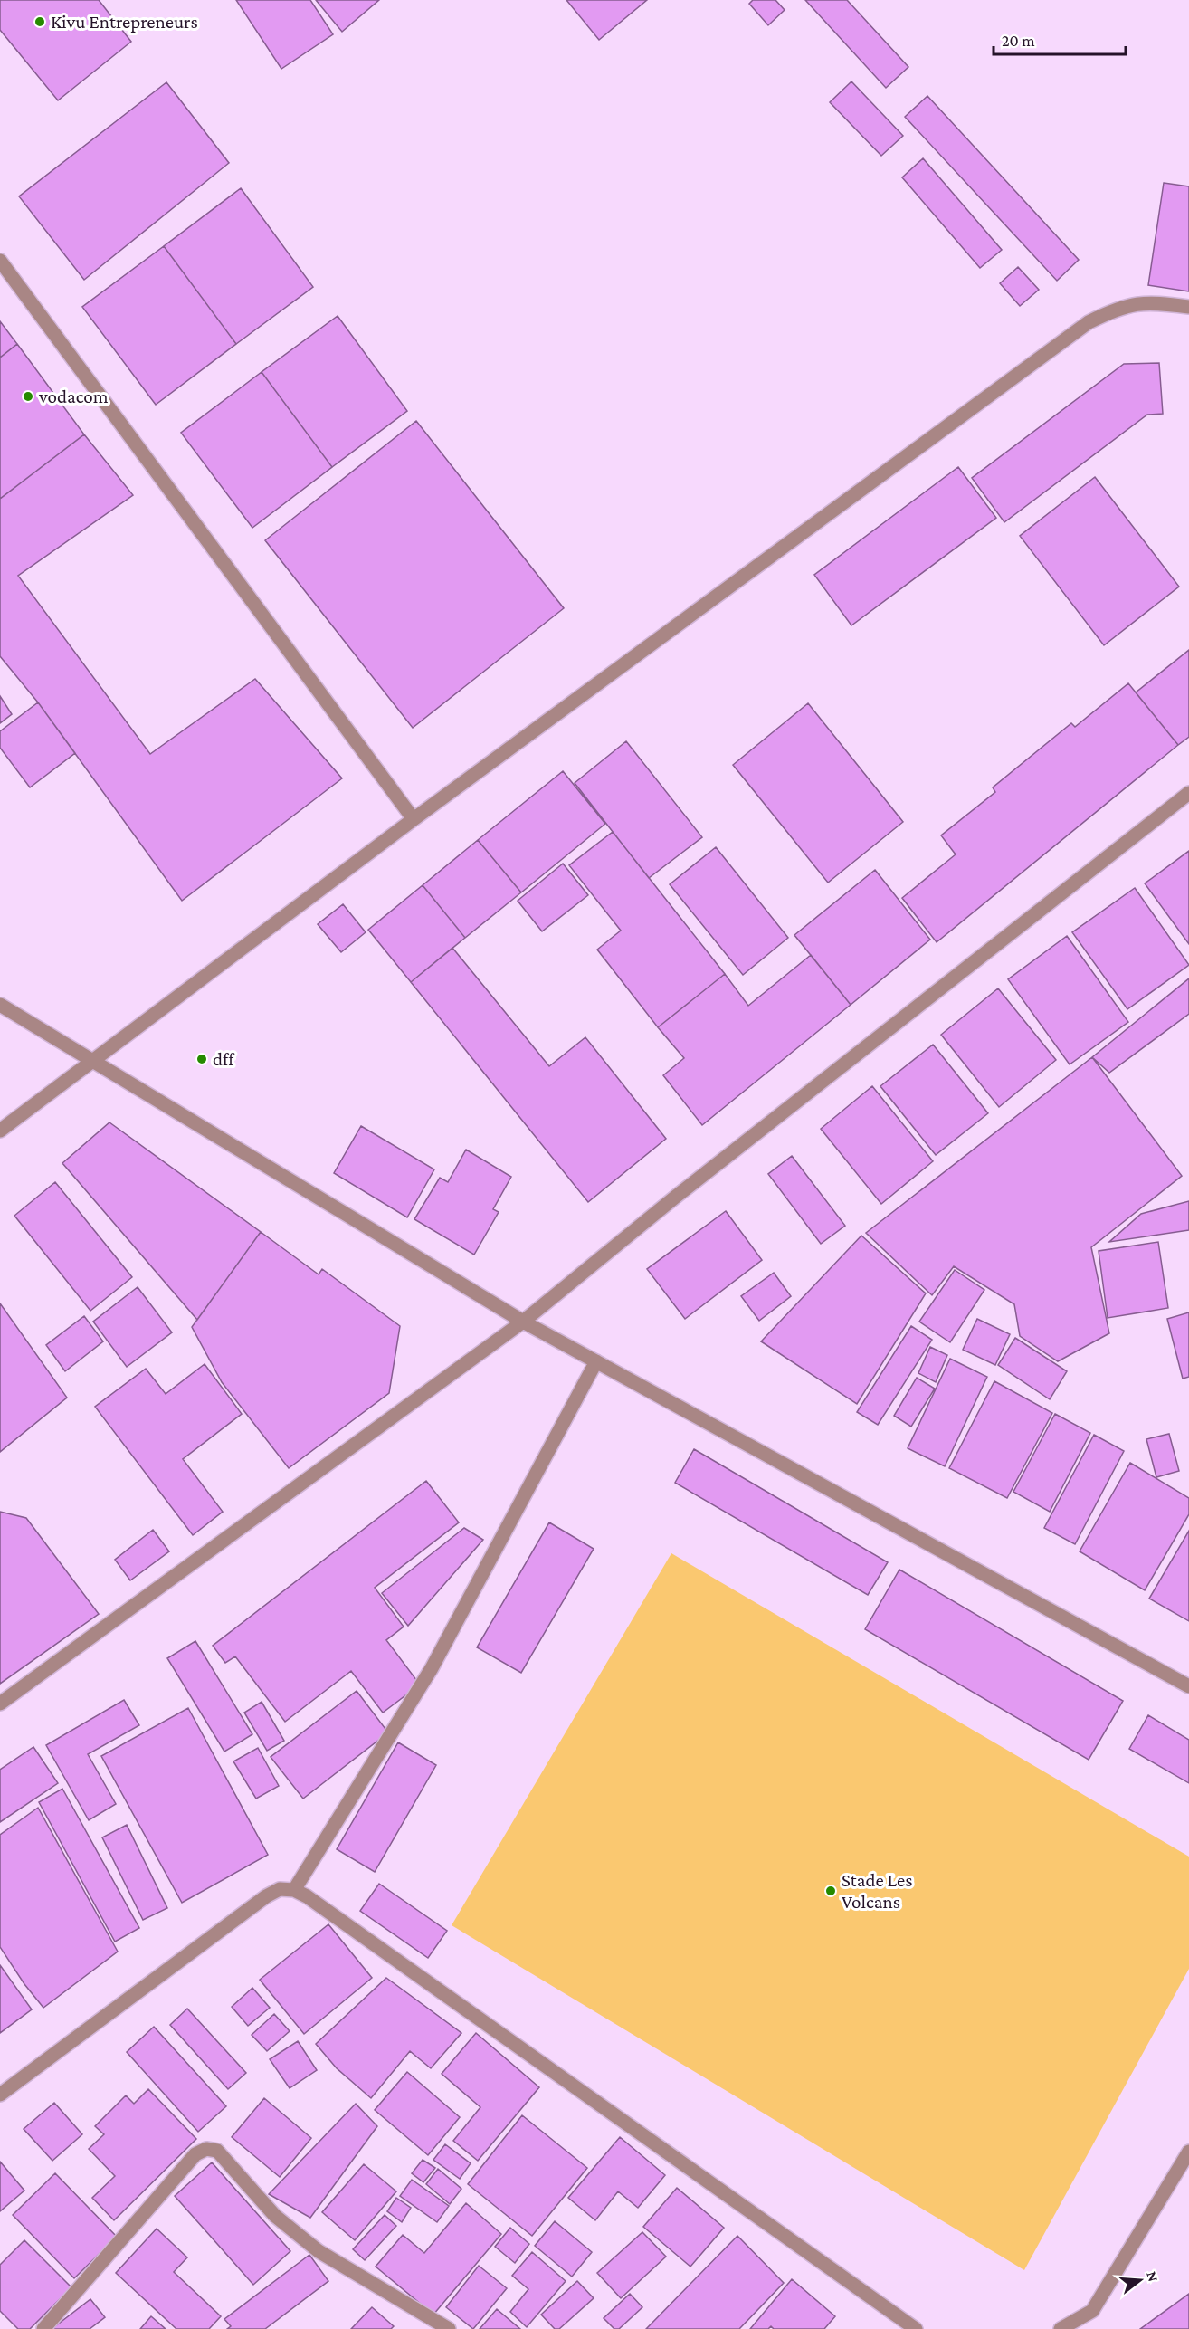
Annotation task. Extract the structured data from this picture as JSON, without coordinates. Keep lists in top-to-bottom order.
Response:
{
  "places": [
    "Kivu Entrepreneurs",
    "vodacom",
    "dff",
    "Stade Les Volcans"
  ],
  "scale_bar": "20 m",
  "north": "right"
}
